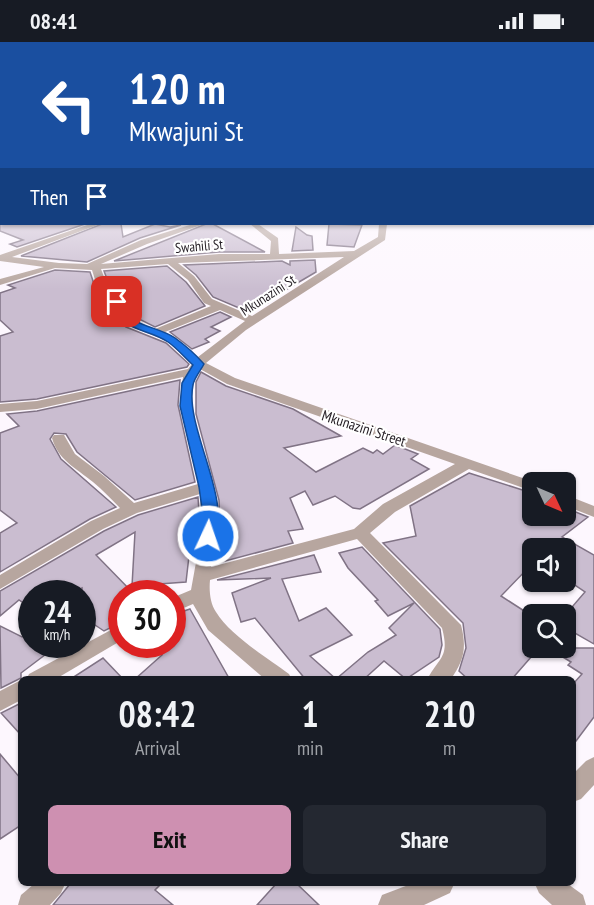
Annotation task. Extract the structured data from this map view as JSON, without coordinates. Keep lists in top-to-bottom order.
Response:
{
  "streets": {
    "street": ["Swahili St", "Mkunazini St", "Mkunazini Street"]
  },
  "crossings": [
    ["Swahili St", "Mkunazini St"],
    ["Swahili St", "Mkunazini Street"],
    ["Mkunazini St", "Mkunazini Street"]
  ],
  "north": "bottom right",
  "page": {
    "status": "08:41",
    "turn": ["120 m", "Mkwajuni St"],
    "then": "Then",
    "speed": "24 km/h",
    "limit": "30",
    "eta": [
      "08:42",
      "Arrival",
      "1",
      "min",
      "210",
      "m"
    ],
    "buttons": ["Exit", "Share"]
  }
}
